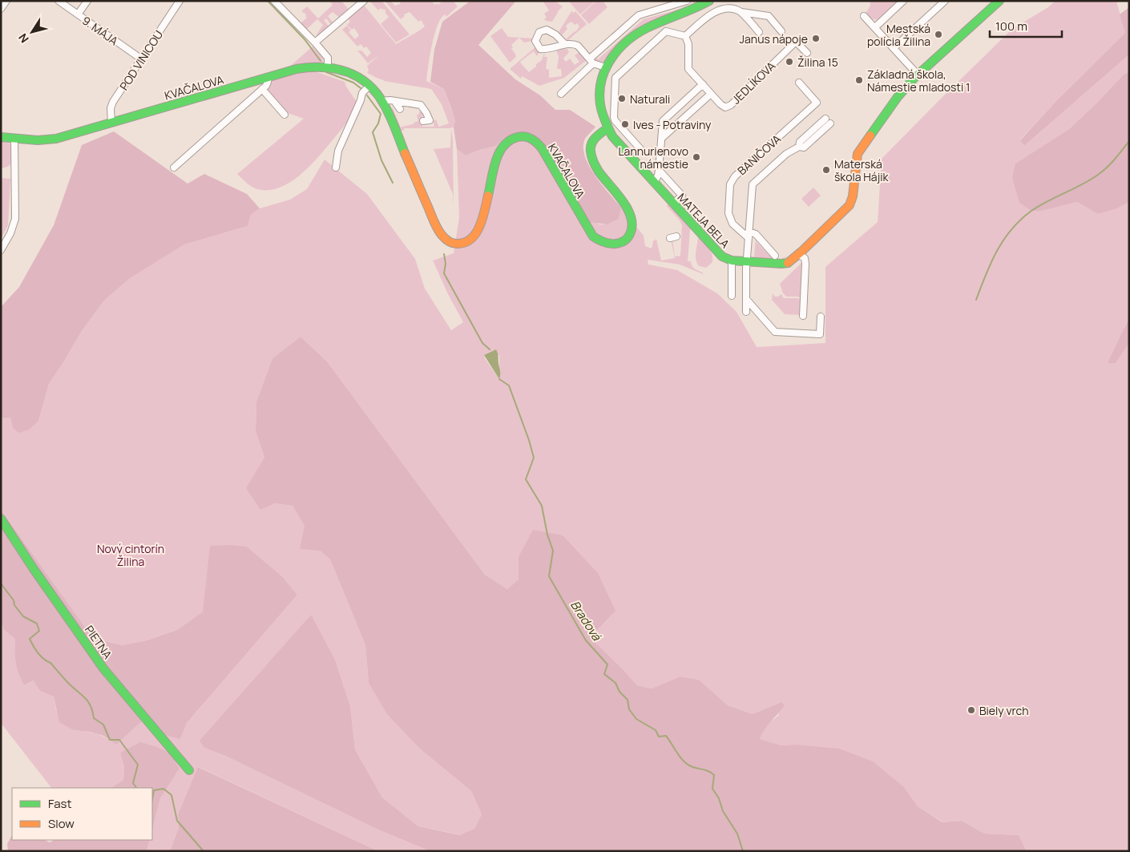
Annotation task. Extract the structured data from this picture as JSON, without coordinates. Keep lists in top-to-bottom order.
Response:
{
  "streets": {
    "street": [
      "9. MÁJA",
      "POD VINICOU",
      "JEDLÍKOVA",
      "KVAČALOVA",
      "BANIČOVA",
      "MATEJA BELA",
      "PIETNA"
    ]
  },
  "crossings": [
    ["9. MÁJA", "POD VINICOU"],
    ["POD VINICOU", "KVAČALOVA"],
    ["KVAČALOVA", "MATEJA BELA"],
    ["BANIČOVA", "MATEJA BELA"]
  ],
  "water": ["Bradová"],
  "parks": ["Nový cintorín Žilina"],
  "places": [
    "Mestská polícia Žilina",
    "Janus nápoje",
    "Žilina 15",
    "Základná škola, Námestie mladosti 1",
    "Naturali",
    "Ives - Potraviny",
    "Lannurienovo námestie",
    "Materská škola Hájik",
    "Biely vrch"
  ],
  "legend": ["Fast", "Slow"],
  "scale_bar": "100 m",
  "north": "bottom left"
}
